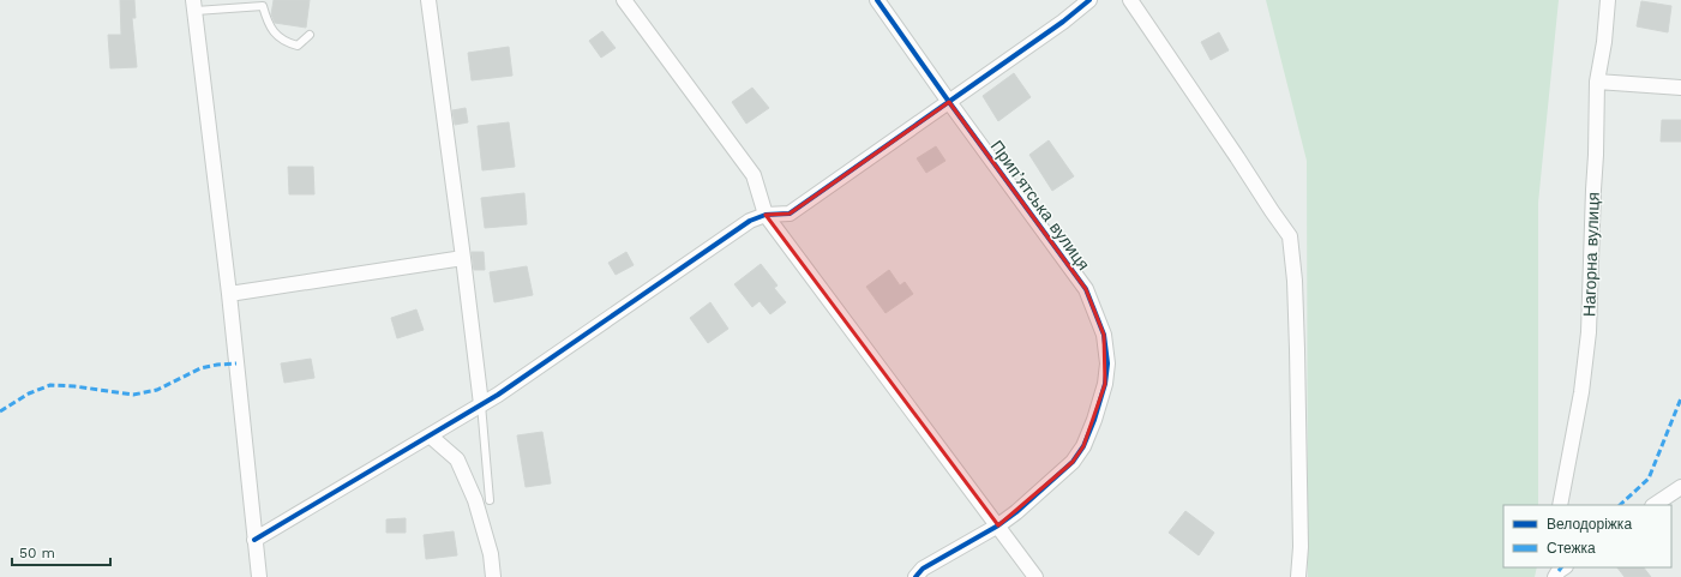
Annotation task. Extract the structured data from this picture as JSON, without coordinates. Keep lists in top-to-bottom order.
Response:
{
  "streets": {
    "street": ["Прип’ятська вулиця", "Нагорна вулиця"]
  },
  "legend": ["Велодоріжка", "Стежка"],
  "scale_bar": "50 m"
}
